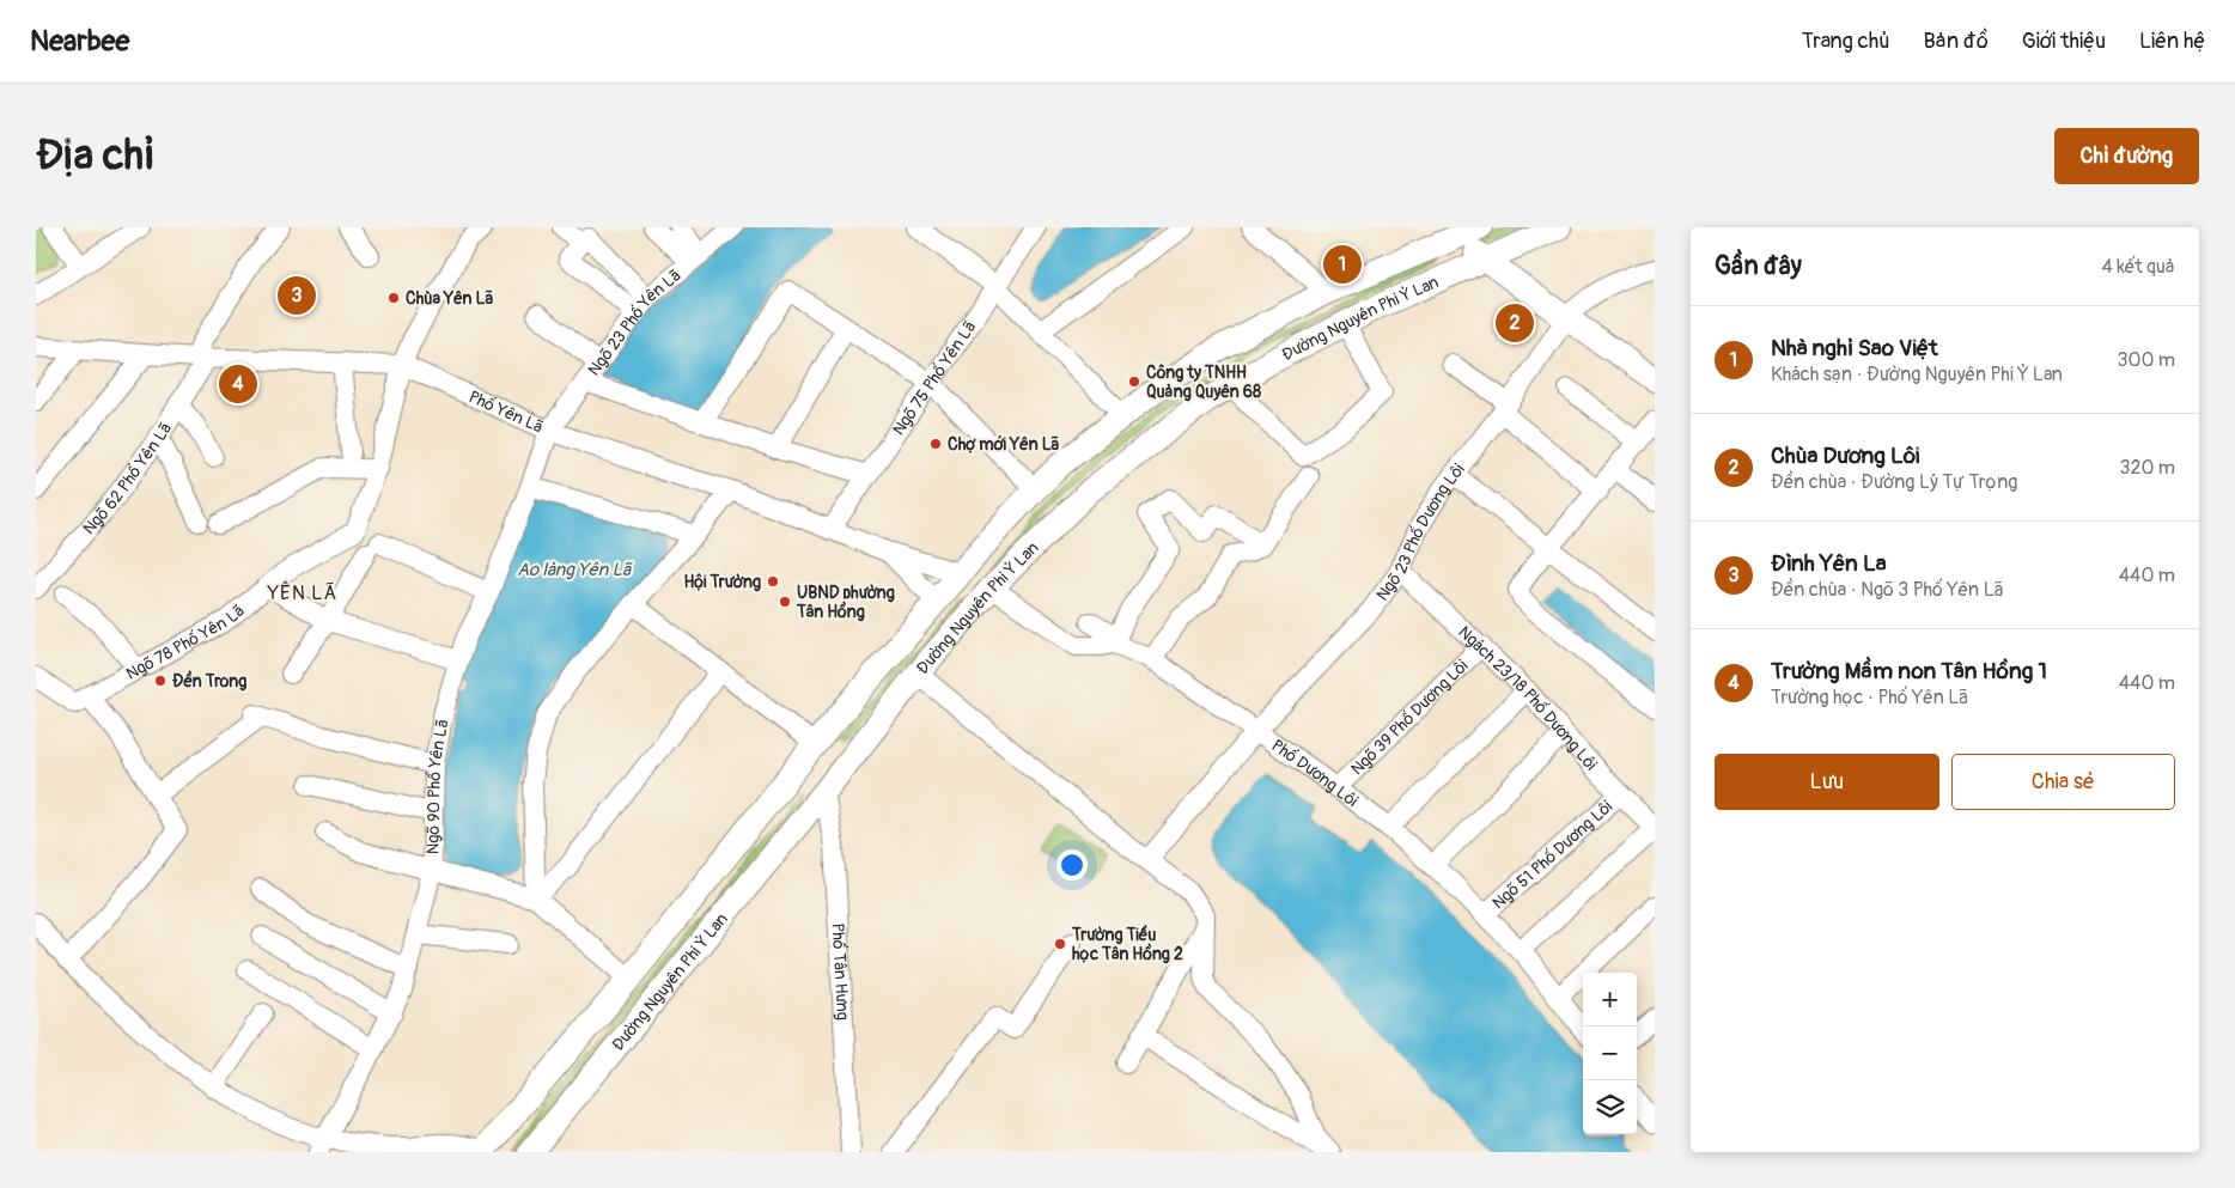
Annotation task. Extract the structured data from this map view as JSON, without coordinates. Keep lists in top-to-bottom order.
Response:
{
  "streets": {
    "main road": ["Đường Nguyên Phi Ỷ Lan"],
    "street": [
      "Ngõ 23 Phố Yên Lã",
      "Ngõ 75 Phố Yên Lã",
      "Phố Yên Lã",
      "Ngõ 62 Phố Yên Lã",
      "Ngõ 23 Phố Dương Lôi",
      "Ngõ 78 Phố Yên Lã",
      "Ngách 23/18 Phố Dương Lôi",
      "Ngõ 39 Phố Dương Lôi",
      "Phố Dương Lôi",
      "Ngõ 90 Phố Yên Lã",
      "Ngõ 51 Phố Dương Lôi",
      "Phố Tân Hưng"
    ]
  },
  "crossings": [
    ["Đường Nguyên Phi Ỷ Lan", "Phố Yên Lã"],
    ["Đường Nguyên Phi Ỷ Lan", "Phố Dương Lôi"],
    ["Đường Nguyên Phi Ỷ Lan", "Phố Tân Hưng"],
    ["Ngõ 23 Phố Yên Lã", "Phố Yên Lã"],
    ["Ngõ 23 Phố Yên Lã", "Ngõ 90 Phố Yên Lã"],
    ["Ngõ 75 Phố Yên Lã", "Phố Yên Lã"],
    ["Phố Yên Lã", "Ngõ 62 Phố Yên Lã"],
    ["Phố Yên Lã", "Ngõ 78 Phố Yên Lã"],
    ["Phố Yên Lã", "Ngõ 90 Phố Yên Lã"],
    ["Ngõ 23 Phố Dương Lôi", "Ngách 23/18 Phố Dương Lôi"],
    ["Ngõ 23 Phố Dương Lôi", "Phố Dương Lôi"],
    ["Ngách 23/18 Phố Dương Lôi", "Ngõ 39 Phố Dương Lôi"],
    ["Ngách 23/18 Phố Dương Lôi", "Ngõ 51 Phố Dương Lôi"],
    ["Ngõ 39 Phố Dương Lôi", "Phố Dương Lôi"],
    ["Phố Dương Lôi", "Ngõ 51 Phố Dương Lôi"]
  ],
  "districts": ["YÊN LÃ"],
  "water": ["Ao làng Yên Lã"],
  "places": [
    "Chùa Yên Lã",
    "Công ty TNHH Quảng Quyên 68",
    "Chợ mới Yên Lã",
    "Hội Trường",
    "UBND phường Tân Hồng",
    "Đền Trong",
    "Trường Tiểu học Tân Hồng 2"
  ],
  "page": {
    "header": "Nearbee",
    "nav": [
      "Trang chủ",
      "Bản đồ",
      "Giới thiệu",
      "Liên hệ"
    ],
    "buttons": [
      "Chỉ đường",
      ["Lưu", "Chia sẻ"]
    ],
    "title": "Địa chỉ",
    "heading": ["Gần đây", "4 kết quả"],
    "pins": [
      "1",
      "3",
      "2",
      "4"
    ],
    "list": [
      {
        "mark": "1",
        "name": "Nhà nghỉ Sao Việt",
        "note": "Khách sạn · Đường Nguyên Phi Ỷ Lan",
        "value": "300 m"
      },
      {
        "mark": "2",
        "name": "Chùa Dương Lôi",
        "note": "Đền chùa · Đường Lý Tự Trọng",
        "value": "320 m"
      },
      {
        "mark": "3",
        "name": "Đình Yên La",
        "note": "Đền chùa · Ngõ 3 Phố Yên Lã",
        "value": "440 m"
      },
      {
        "mark": "4",
        "name": "Trường Mầm non Tân Hồng 1",
        "note": "Trường học · Phố Yên Lã",
        "value": "440 m"
      }
    ],
    "map_buttons": ["+", "−"]
  }
}
